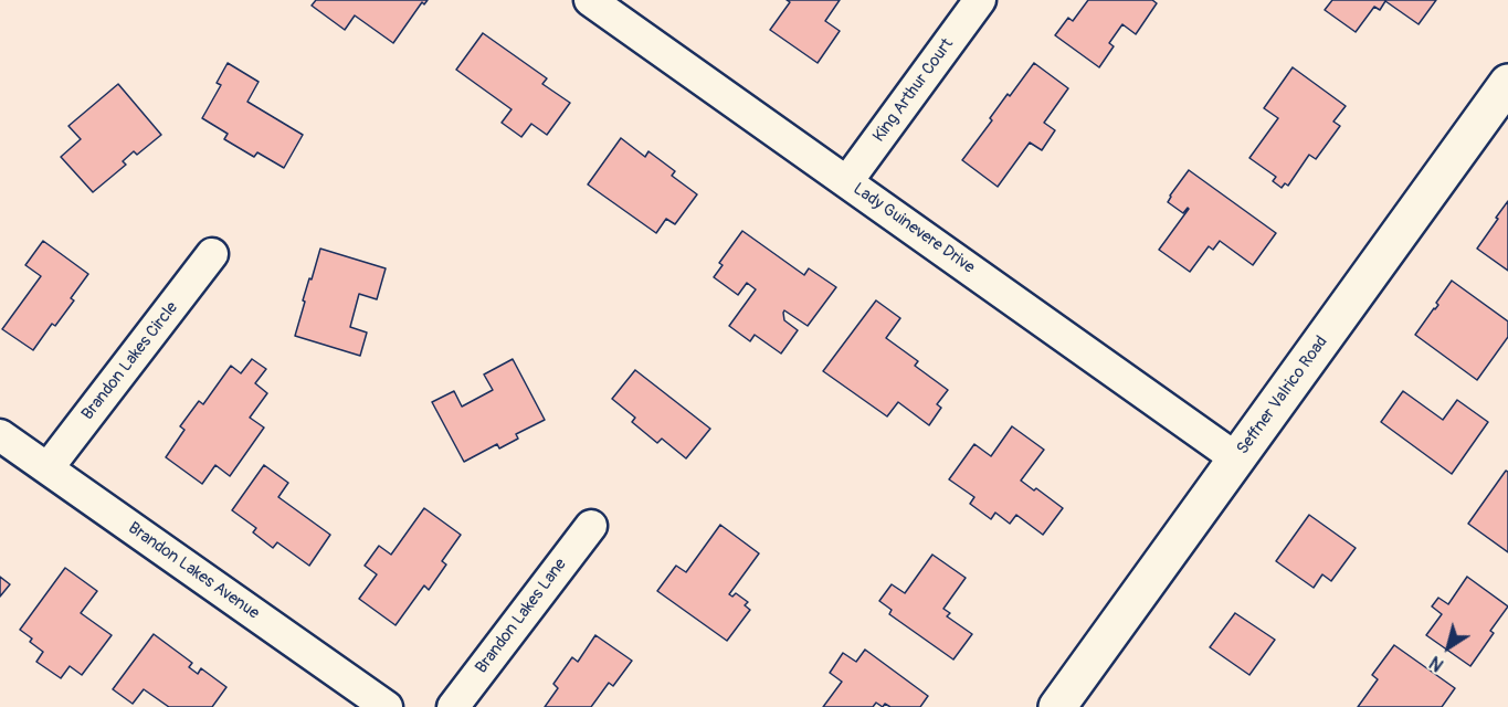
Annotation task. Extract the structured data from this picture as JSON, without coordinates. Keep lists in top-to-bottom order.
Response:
{
  "streets": {
    "street": [
      "King Arthur Court",
      "Lady Guinevere Drive",
      "Brandon Lakes Circle",
      "Seffner Valrico Road",
      "Brandon Lakes Avenue",
      "Brandon Lakes Lane"
    ]
  },
  "crossings": [
    ["King Arthur Court", "Lady Guinevere Drive"],
    ["Lady Guinevere Drive", "Seffner Valrico Road"],
    ["Brandon Lakes Circle", "Brandon Lakes Avenue"]
  ],
  "north": "bottom left"
}
